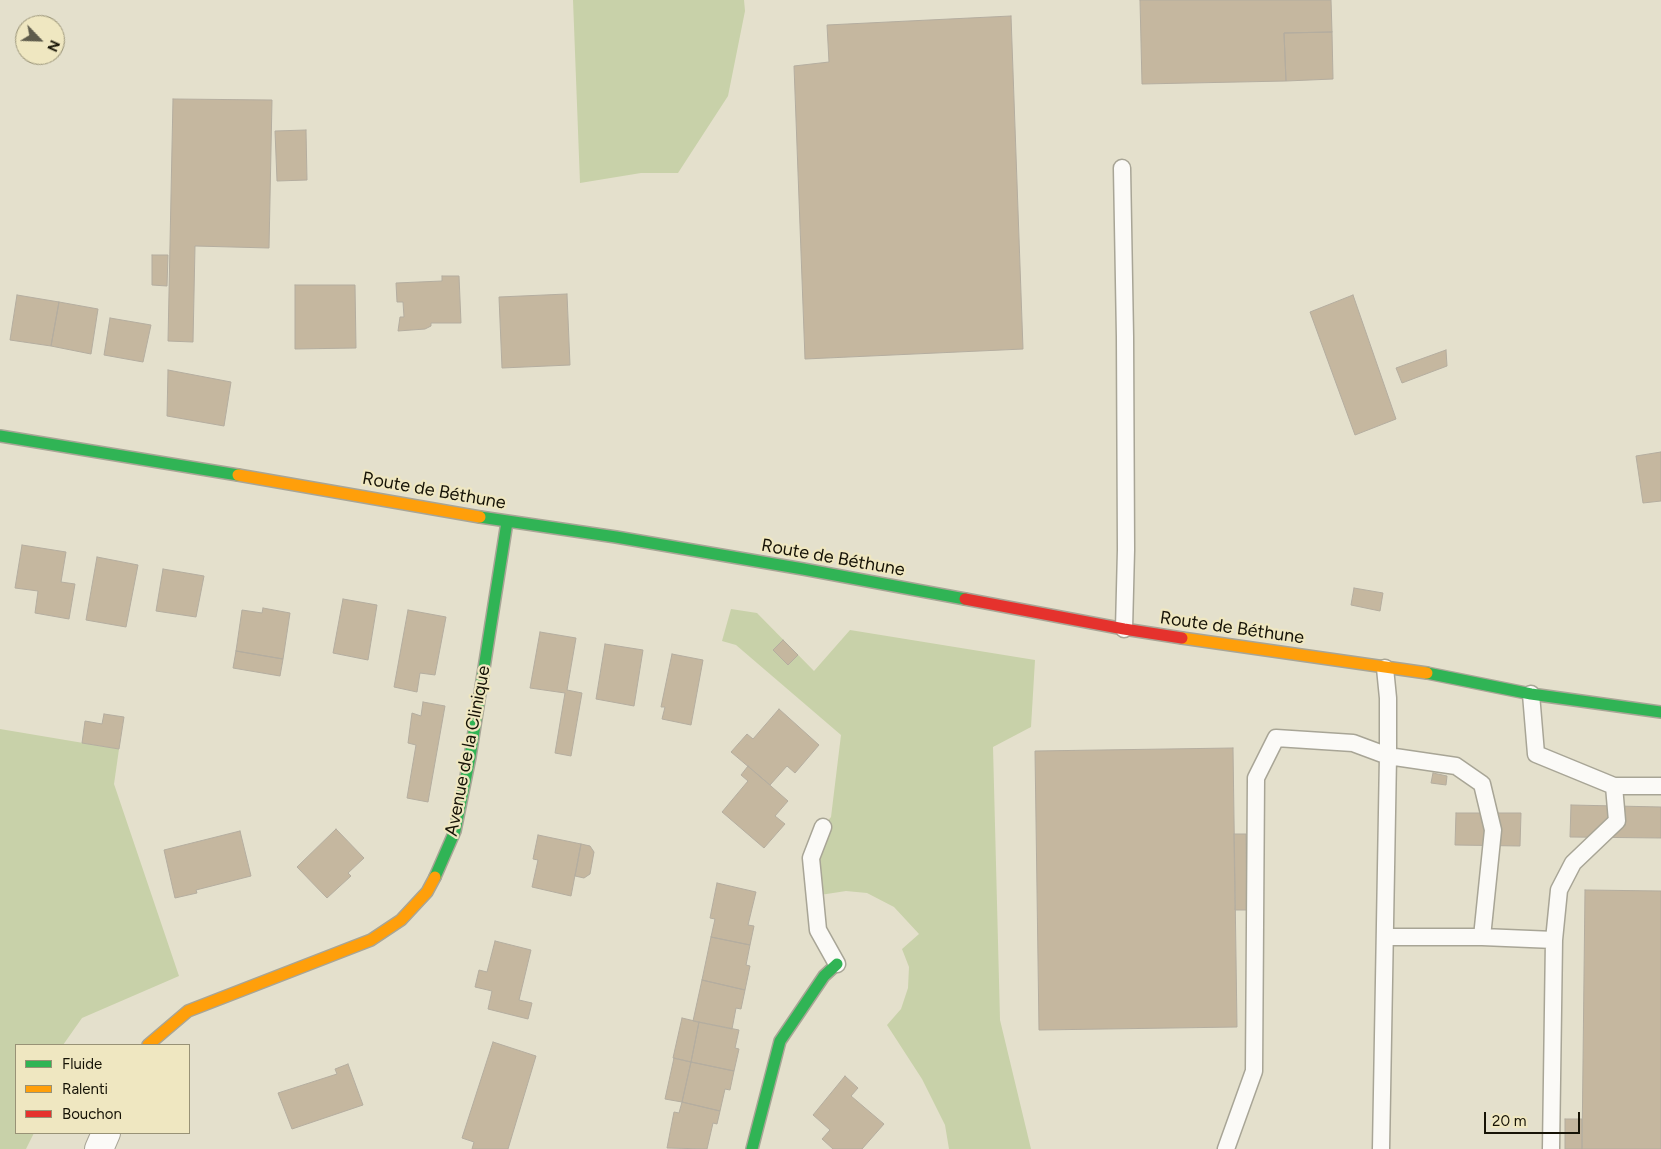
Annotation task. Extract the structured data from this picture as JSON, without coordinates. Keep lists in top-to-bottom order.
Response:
{
  "streets": {
    "main road": ["Route de Béthune", "Avenue de la Clinique"]
  },
  "crossings": [
    ["Route de Béthune", "Avenue de la Clinique"]
  ],
  "legend": ["Fluide", "Ralenti", "Bouchon"],
  "scale_bar": "20 m",
  "north": "bottom right"
}
